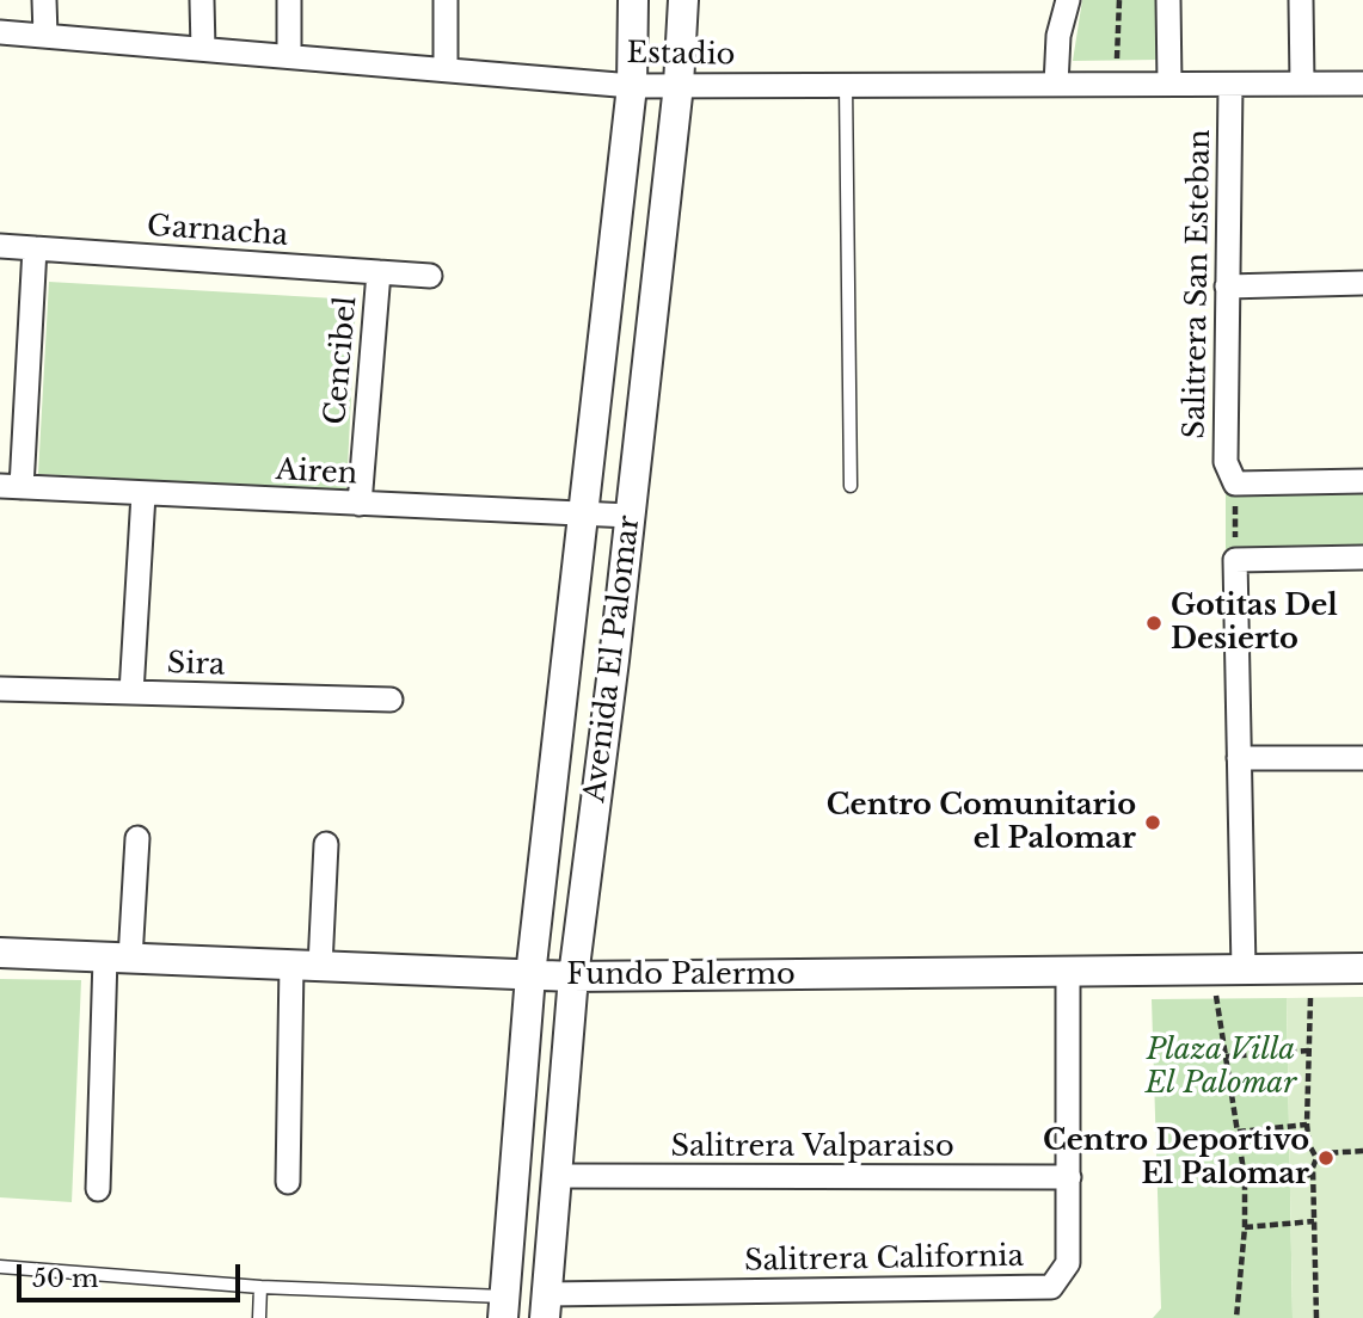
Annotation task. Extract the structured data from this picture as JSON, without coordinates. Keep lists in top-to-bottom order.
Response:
{
  "streets": {
    "street": [
      "Estadio",
      "Garnacha",
      "Salitrera San Esteban",
      "Cencibel",
      "Airen",
      "Avenida El Palomar",
      "Sira",
      "Fundo Palermo",
      "Salitrera Valparaiso",
      "Salitrera California"
    ]
  },
  "crossings": [
    ["Estadio", "Salitrera San Esteban"],
    ["Estadio", "Avenida El Palomar"],
    ["Garnacha", "Cencibel"],
    ["Cencibel", "Airen"],
    ["Airen", "Avenida El Palomar"],
    ["Avenida El Palomar", "Fundo Palermo"],
    ["Avenida El Palomar", "Salitrera Valparaiso"],
    ["Avenida El Palomar", "Salitrera California"],
    ["Fundo Palermo", "Salitrera California"],
    ["Salitrera Valparaiso", "Salitrera California"]
  ],
  "parks": ["Plaza Villa El Palomar"],
  "places": ["Gotitas Del Desierto", "Centro Comunitario el Palomar", "Centro Deportivo El Palomar"],
  "scale_bar": "50 m"
}
